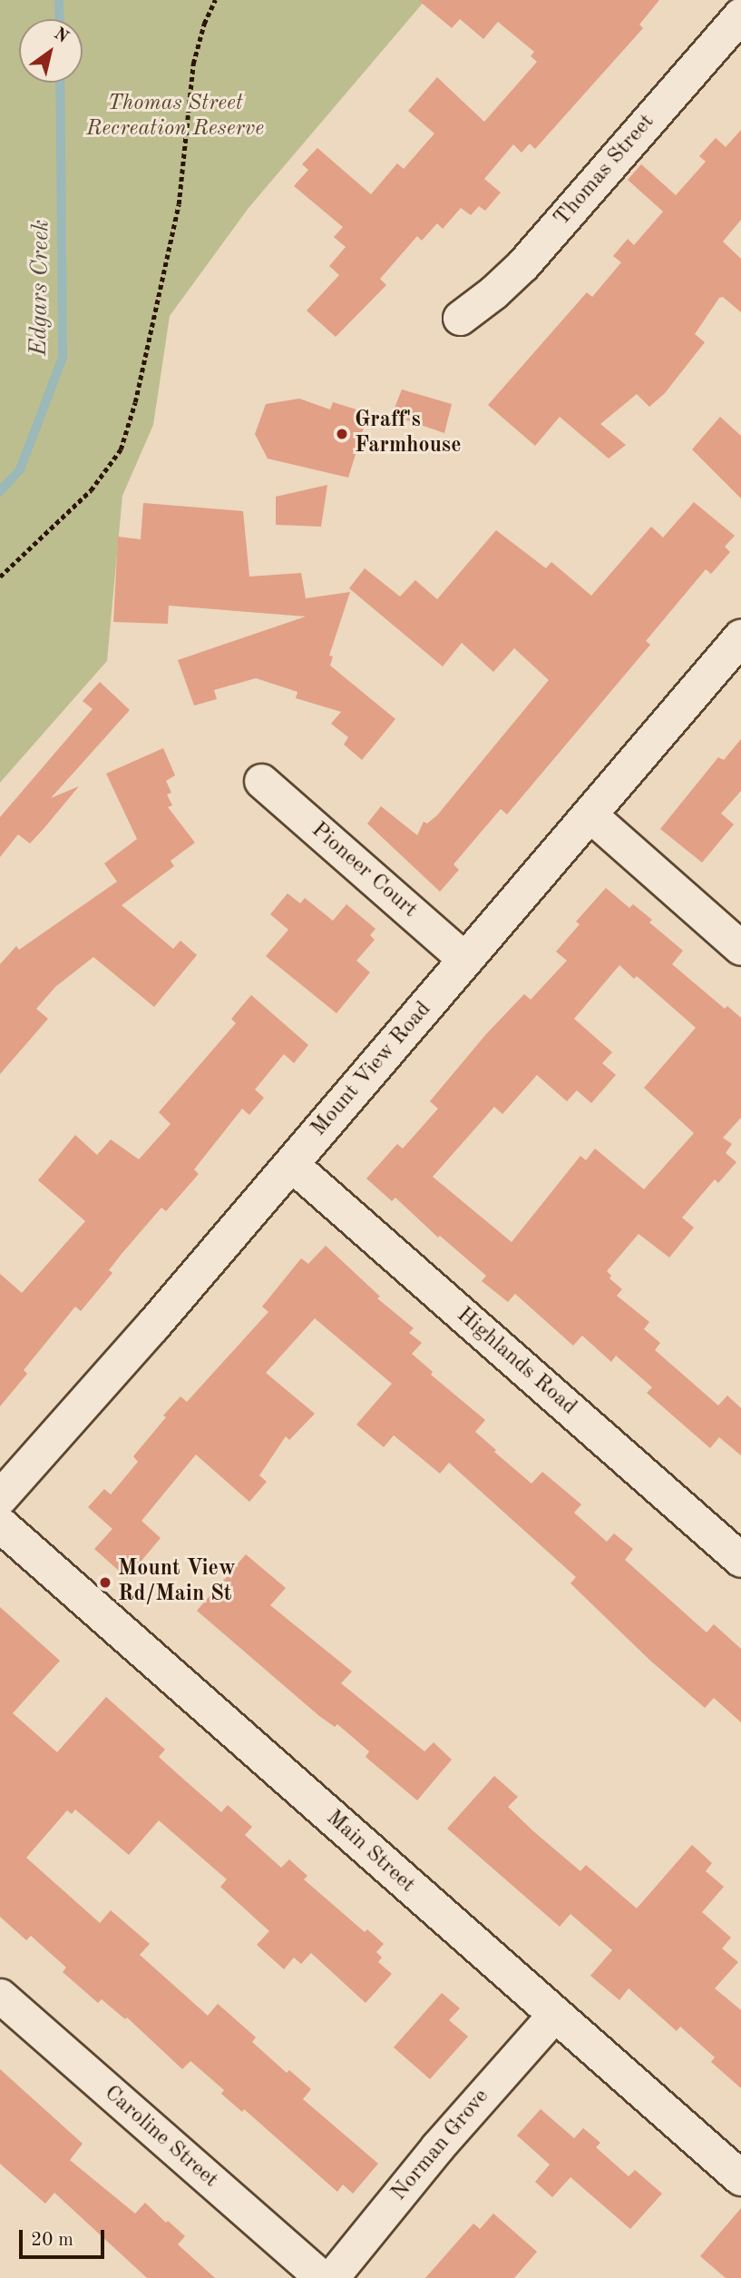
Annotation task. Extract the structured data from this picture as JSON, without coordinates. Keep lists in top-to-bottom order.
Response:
{
  "streets": {
    "street": [
      "Thomas Street",
      "Pioneer Court",
      "Mount View Road",
      "Highlands Road",
      "Main Street",
      "Caroline Street",
      "Norman Grove"
    ]
  },
  "crossings": [
    ["Pioneer Court", "Mount View Road"],
    ["Mount View Road", "Highlands Road"],
    ["Main Street", "Norman Grove"]
  ],
  "water": ["Edgars Creek"],
  "parks": ["Thomas Street Recreation Reserve"],
  "places": ["Graff's Farmhouse", "Mount View Rd/Main St"],
  "scale_bar": "20 m",
  "north": "top right"
}
